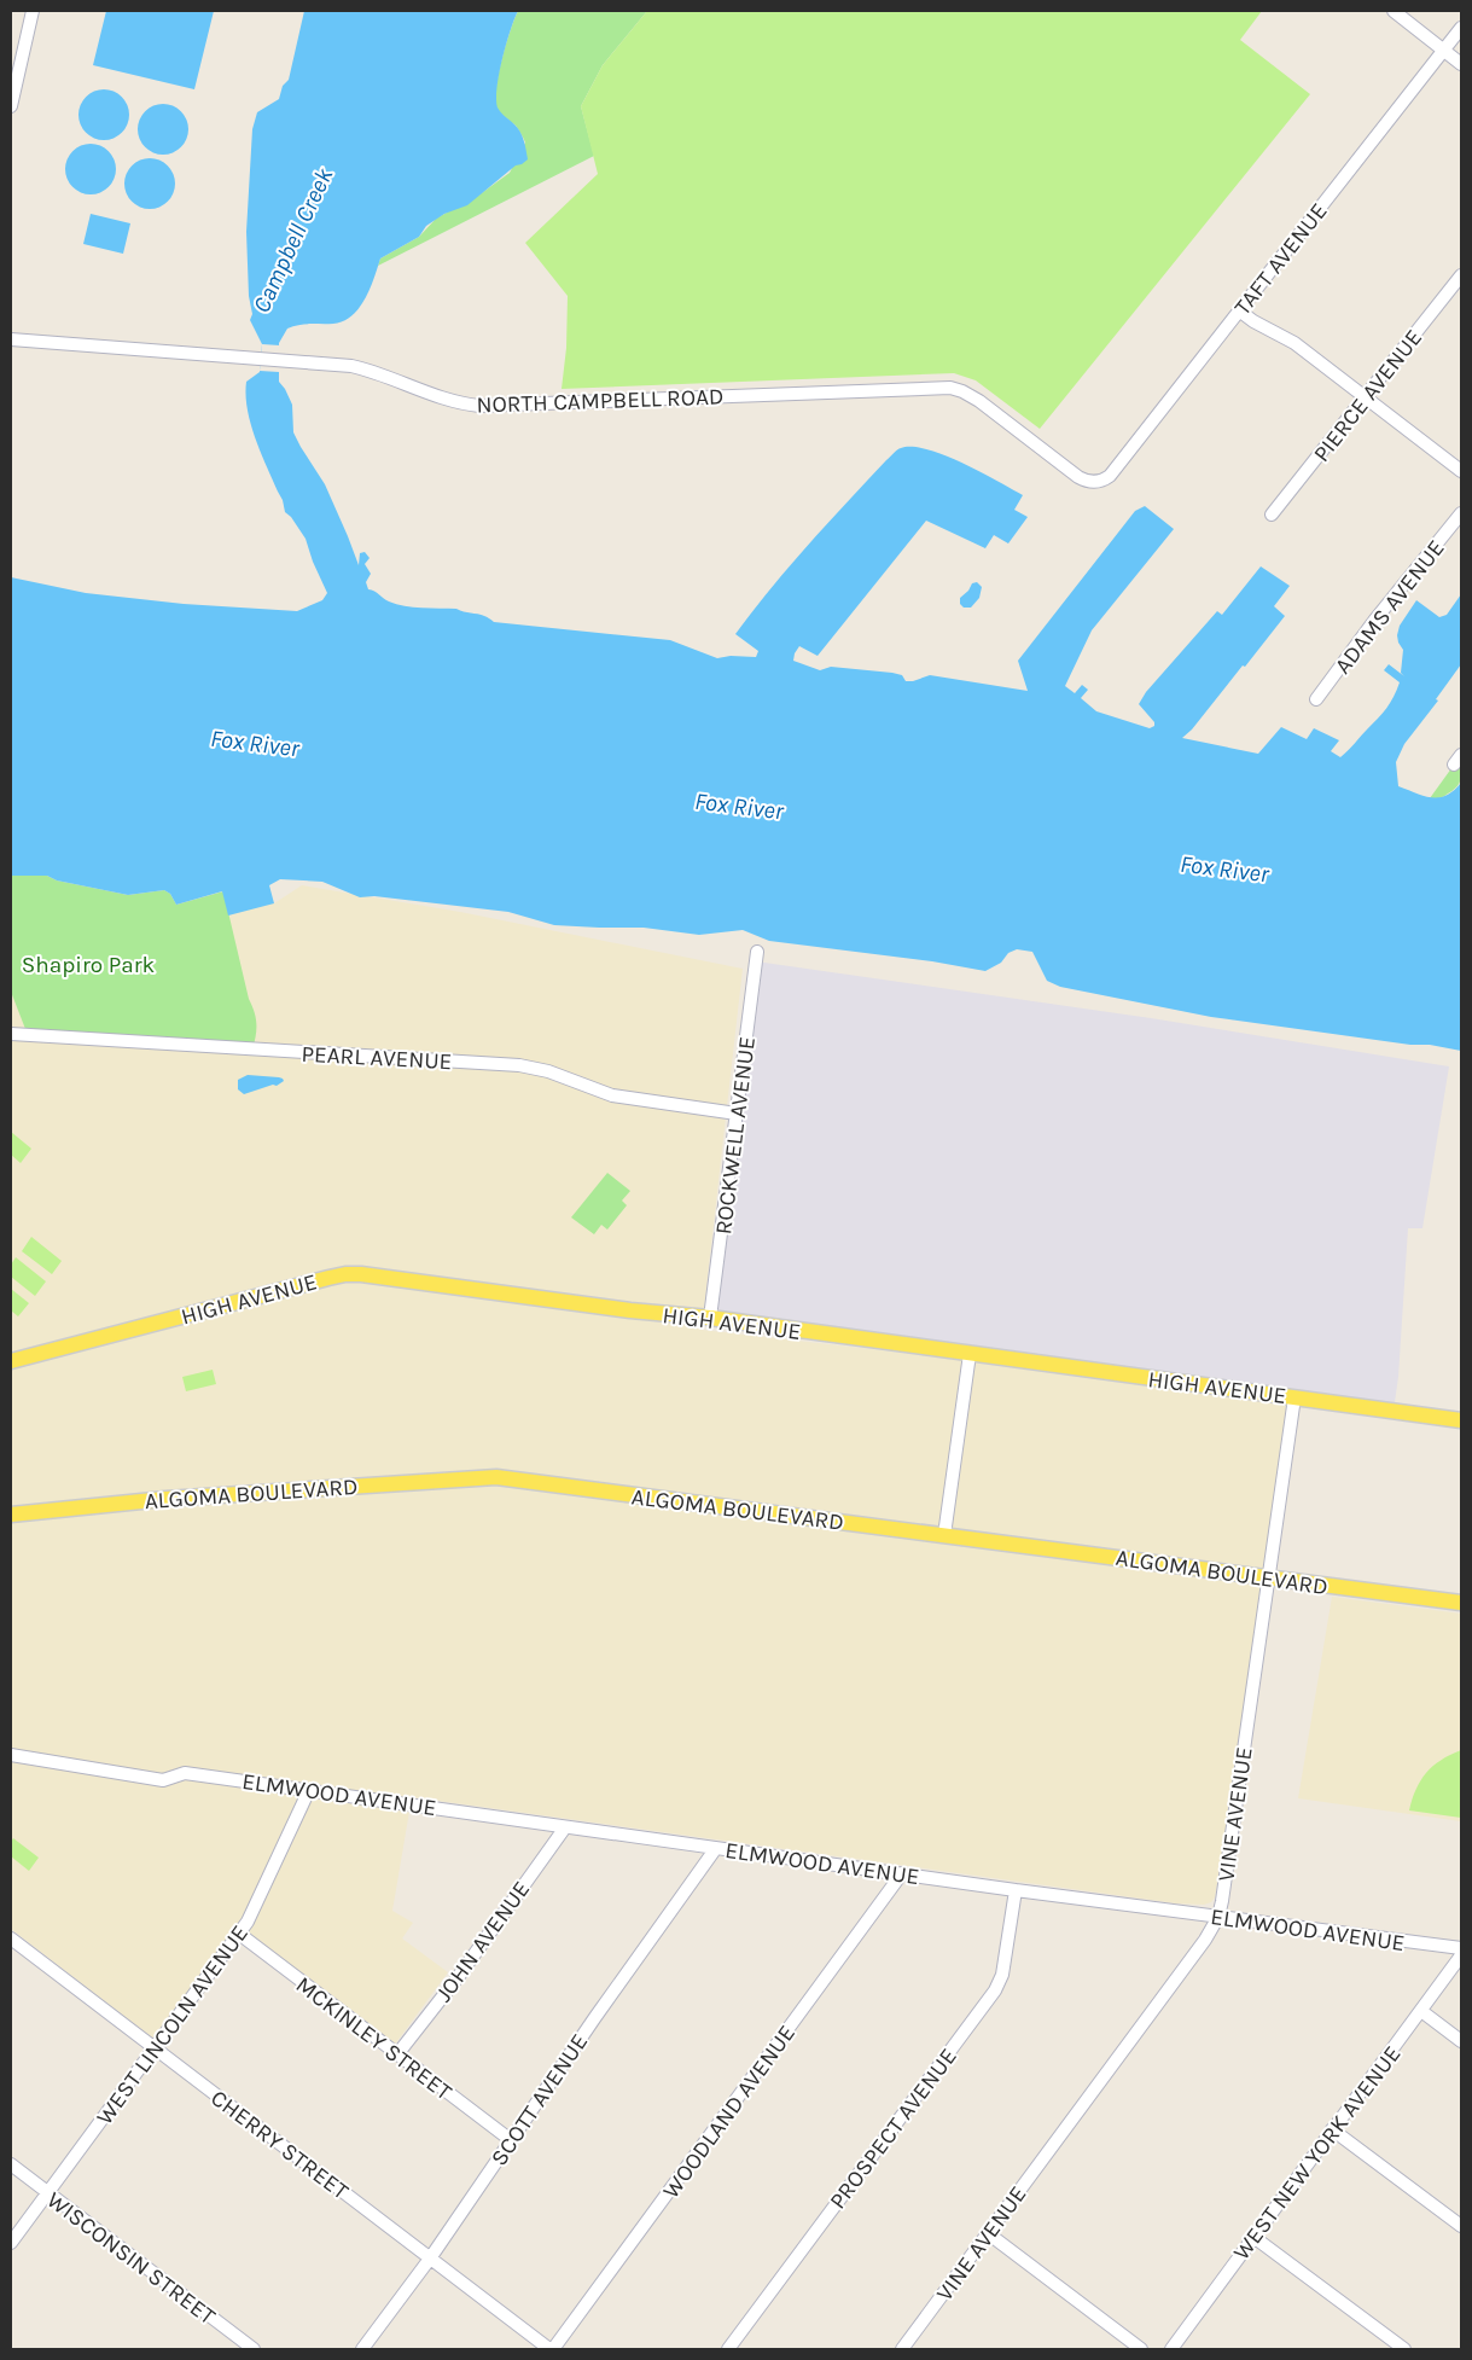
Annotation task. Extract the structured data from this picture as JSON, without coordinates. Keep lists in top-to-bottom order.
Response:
{
  "streets": {
    "main road": ["HIGH AVENUE", "ALGOMA BOULEVARD"],
    "street": [
      "TAFT AVENUE",
      "PIERCE AVENUE",
      "NORTH CAMPBELL ROAD",
      "ADAMS AVENUE",
      "PEARL AVENUE",
      "ROCKWELL AVENUE",
      "ELMWOOD AVENUE",
      "VINE AVENUE",
      "JOHN AVENUE",
      "WEST LINCOLN AVENUE",
      "MCKINLEY STREET",
      "SCOTT AVENUE",
      "WOODLAND AVENUE",
      "PROSPECT AVENUE",
      "CHERRY STREET",
      "WEST NEW YORK AVENUE",
      "WISCONSIN STREET"
    ]
  },
  "crossings": [
    ["TAFT AVENUE", "NORTH CAMPBELL ROAD"],
    ["PEARL AVENUE", "ROCKWELL AVENUE"],
    ["ROCKWELL AVENUE", "HIGH AVENUE"],
    ["HIGH AVENUE", "VINE AVENUE"],
    ["ALGOMA BOULEVARD", "VINE AVENUE"],
    ["ELMWOOD AVENUE", "VINE AVENUE"],
    ["ELMWOOD AVENUE", "JOHN AVENUE"],
    ["ELMWOOD AVENUE", "WEST LINCOLN AVENUE"],
    ["ELMWOOD AVENUE", "SCOTT AVENUE"],
    ["ELMWOOD AVENUE", "WOODLAND AVENUE"],
    ["ELMWOOD AVENUE", "PROSPECT AVENUE"],
    ["JOHN AVENUE", "MCKINLEY STREET"],
    ["WEST LINCOLN AVENUE", "MCKINLEY STREET"],
    ["WEST LINCOLN AVENUE", "CHERRY STREET"],
    ["WEST LINCOLN AVENUE", "WISCONSIN STREET"],
    ["MCKINLEY STREET", "SCOTT AVENUE"],
    ["SCOTT AVENUE", "CHERRY STREET"],
    ["WOODLAND AVENUE", "CHERRY STREET"]
  ],
  "water": ["Campbell Creek", "Fox River"],
  "parks": ["Shapiro Park"]
}
